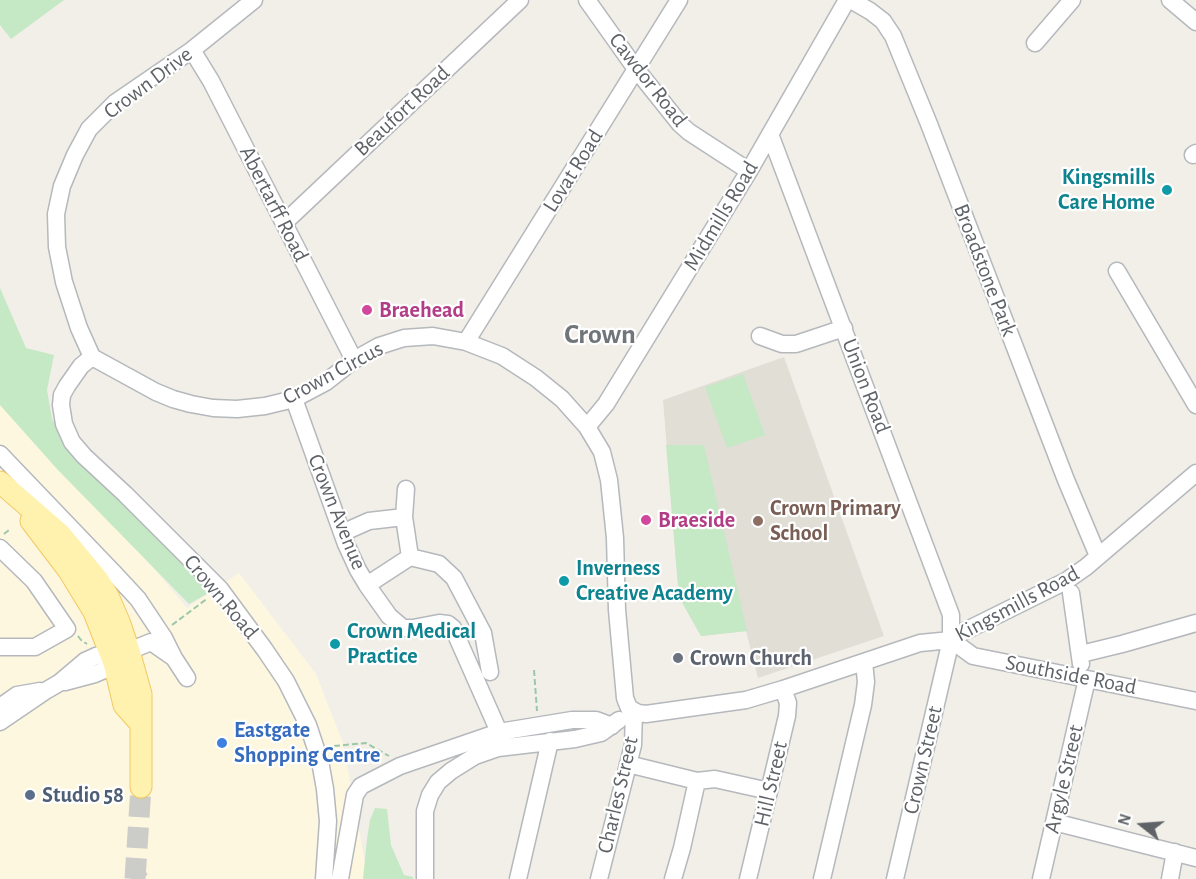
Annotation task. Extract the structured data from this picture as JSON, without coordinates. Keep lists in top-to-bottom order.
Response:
{
  "streets": {
    "street": [
      "Cawdor Road",
      "Crown Drive",
      "Beaufort Road",
      "Lovat Road",
      "Abertarff Road",
      "Midmills Road",
      "Broadstone Park",
      "Crown Circus",
      "Union Road",
      "Crown Avenue",
      "Crown Road",
      "Kingsmills Road",
      "Southside Road",
      "Crown Street",
      "Argyle Street",
      "Hill Street",
      "Charles Street"
    ]
  },
  "crossings": [
    ["Cawdor Road", "Lovat Road"],
    ["Cawdor Road", "Midmills Road"],
    ["Crown Drive", "Abertarff Road"],
    ["Crown Drive", "Crown Circus"],
    ["Crown Drive", "Crown Road"],
    ["Beaufort Road", "Abertarff Road"],
    ["Lovat Road", "Crown Circus"],
    ["Abertarff Road", "Crown Circus"],
    ["Midmills Road", "Broadstone Park"],
    ["Midmills Road", "Crown Circus"],
    ["Midmills Road", "Union Road"],
    ["Broadstone Park", "Kingsmills Road"],
    ["Crown Circus", "Crown Avenue"],
    ["Crown Circus", "Crown Road"],
    ["Crown Circus", "Kingsmills Road"],
    ["Crown Circus", "Charles Street"],
    ["Union Road", "Kingsmills Road"],
    ["Union Road", "Southside Road"],
    ["Union Road", "Crown Street"],
    ["Kingsmills Road", "Southside Road"],
    ["Kingsmills Road", "Crown Street"],
    ["Kingsmills Road", "Hill Street"],
    ["Kingsmills Road", "Charles Street"],
    ["Southside Road", "Crown Street"],
    ["Southside Road", "Argyle Street"]
  ],
  "districts": ["Crown"],
  "places": [
    "Kingsmills Care Home",
    "Braehead",
    "Braeside",
    "Crown Primary School",
    "Inverness Creative Academy",
    "Crown Medical Practice",
    "Crown Church",
    "Eastgate Shopping Centre",
    "Studio 58"
  ],
  "north": "left"
}
